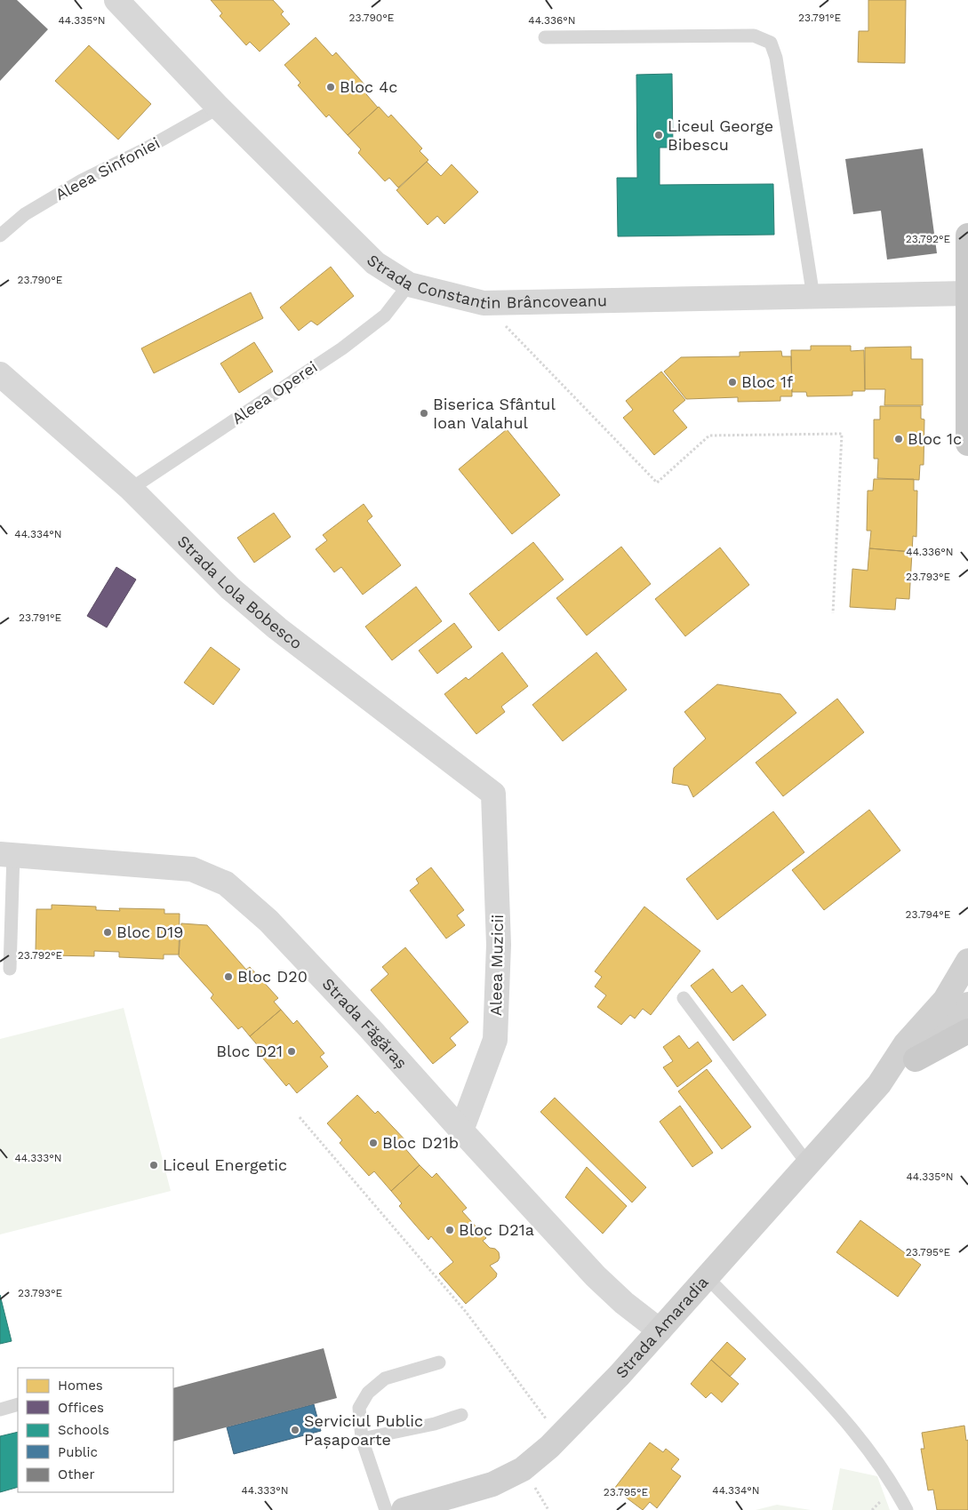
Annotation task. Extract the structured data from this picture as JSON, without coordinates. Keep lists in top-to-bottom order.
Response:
{
  "streets": {
    "main road": ["Strada Amaradia"],
    "street": [
      "Strada Constantin Brâncoveanu",
      "Strada Lola Bobesco",
      "Aleea Muzicii",
      "Strada Făgăraș"
    ],
    "lane": ["Aleea Sinfoniei", "Aleea Operei"]
  },
  "crossings": [
    ["Aleea Sinfoniei", "Strada Constantin Brâncoveanu"],
    ["Strada Constantin Brâncoveanu", "Aleea Operei"],
    ["Aleea Operei", "Strada Lola Bobesco"],
    ["Strada Lola Bobesco", "Aleea Muzicii"],
    ["Aleea Muzicii", "Strada Făgăraș"],
    ["Strada Făgăraș", "Strada Amaradia"]
  ],
  "places": [
    "Bloc 4c",
    "Liceul George Bibescu",
    "Bloc 1f",
    "Biserica Sfântul Ioan Valahul",
    "Bloc 1c",
    "Bloc D19",
    "Bloc D20",
    "Bloc D21",
    "Bloc D21b",
    "Liceul Energetic",
    "Bloc D21a",
    "Serviciul Public Pașapoarte"
  ],
  "legend": [
    "Homes",
    "Offices",
    "Schools",
    "Public",
    "Other"
  ],
  "coordinates": [
    "23.790°E",
    "23.791°E",
    "44.335°N",
    "44.336°N",
    "23.792°E",
    "44.334°N",
    "23.793°E",
    "23.794°E",
    "44.333°N",
    "23.795°E"
  ]
}
